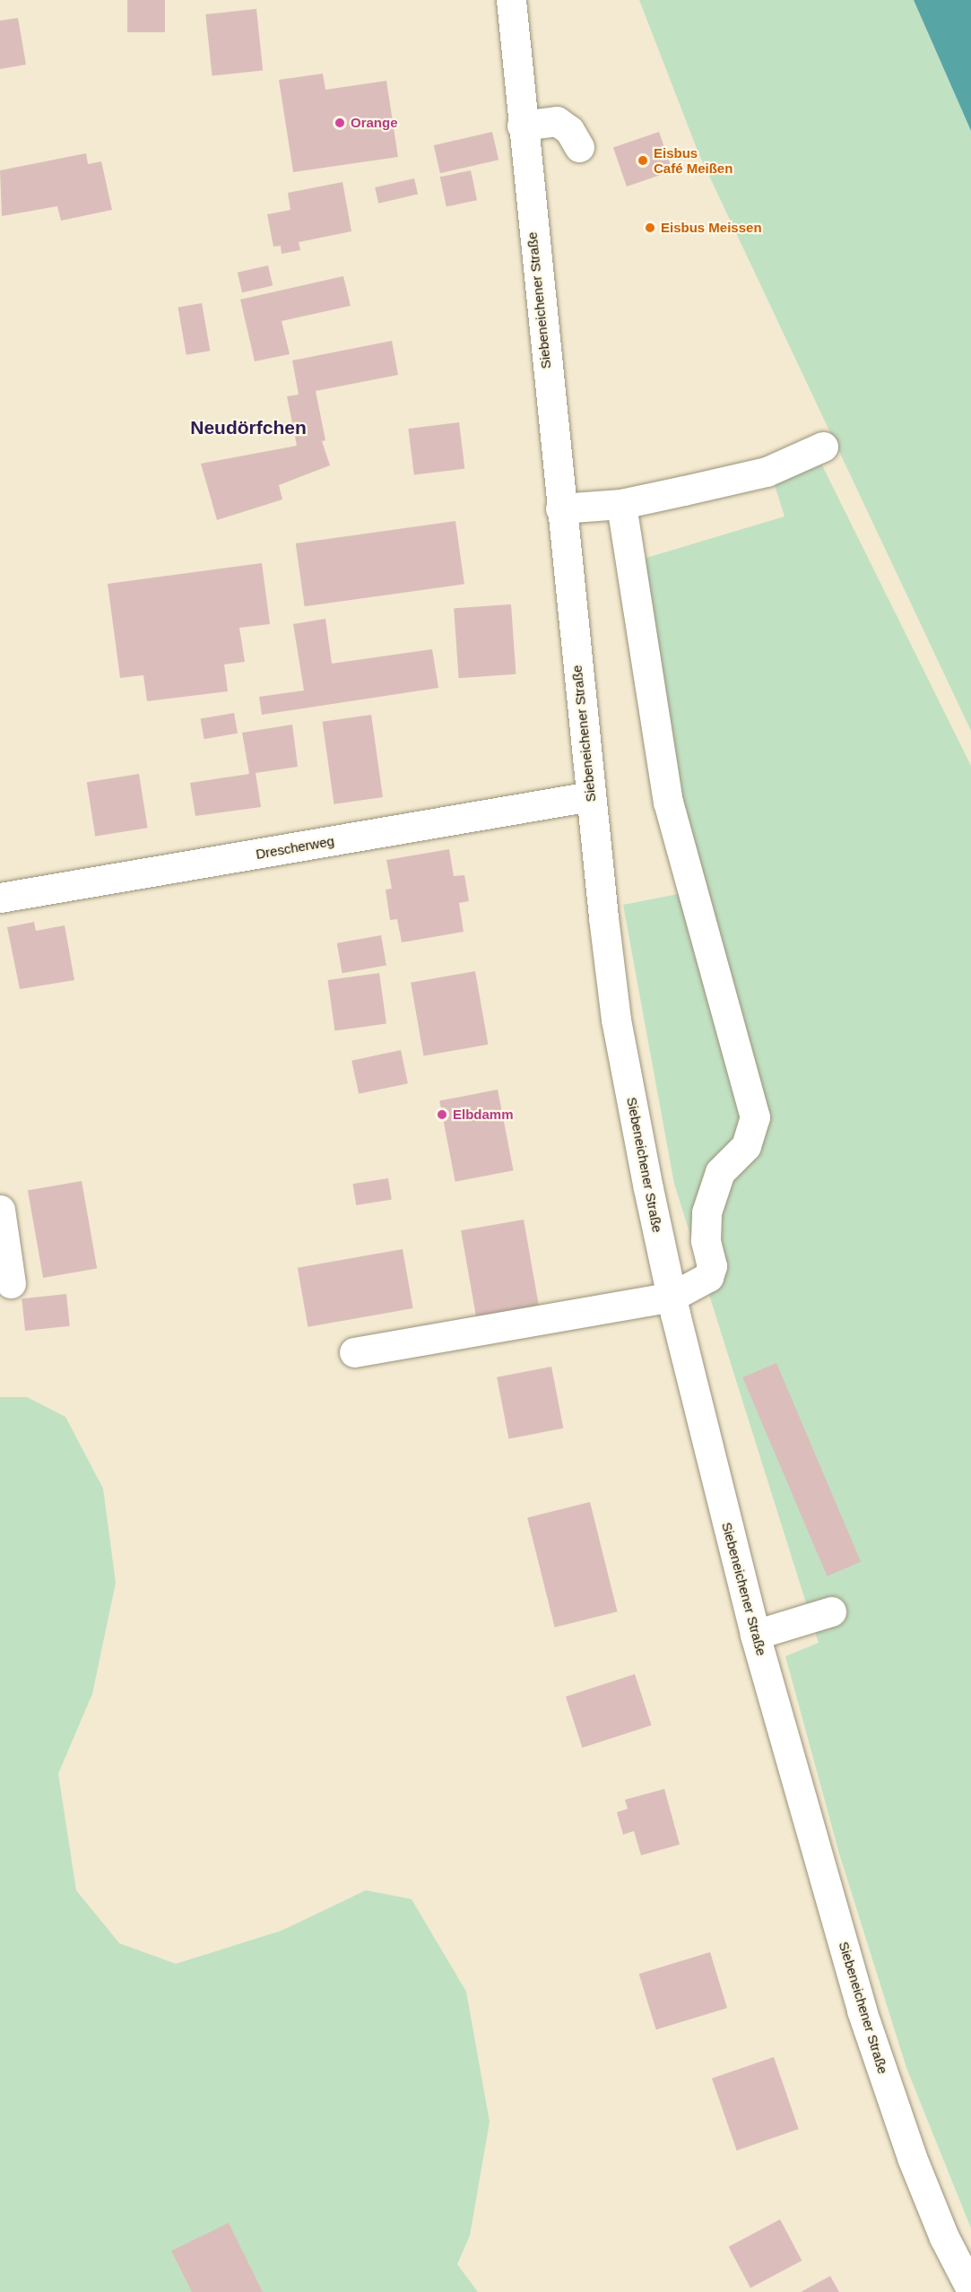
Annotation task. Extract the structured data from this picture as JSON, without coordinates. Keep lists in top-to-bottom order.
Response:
{
  "streets": {
    "main road": ["Siebeneichener Straße", "Drescherweg"]
  },
  "crossings": [
    ["Siebeneichener Straße", "Drescherweg"]
  ],
  "districts": ["Neudörfchen"],
  "places": [
    "Orange",
    "Eisbus Café Meißen",
    "Eisbus Meissen",
    "Elbdamm"
  ]
}
